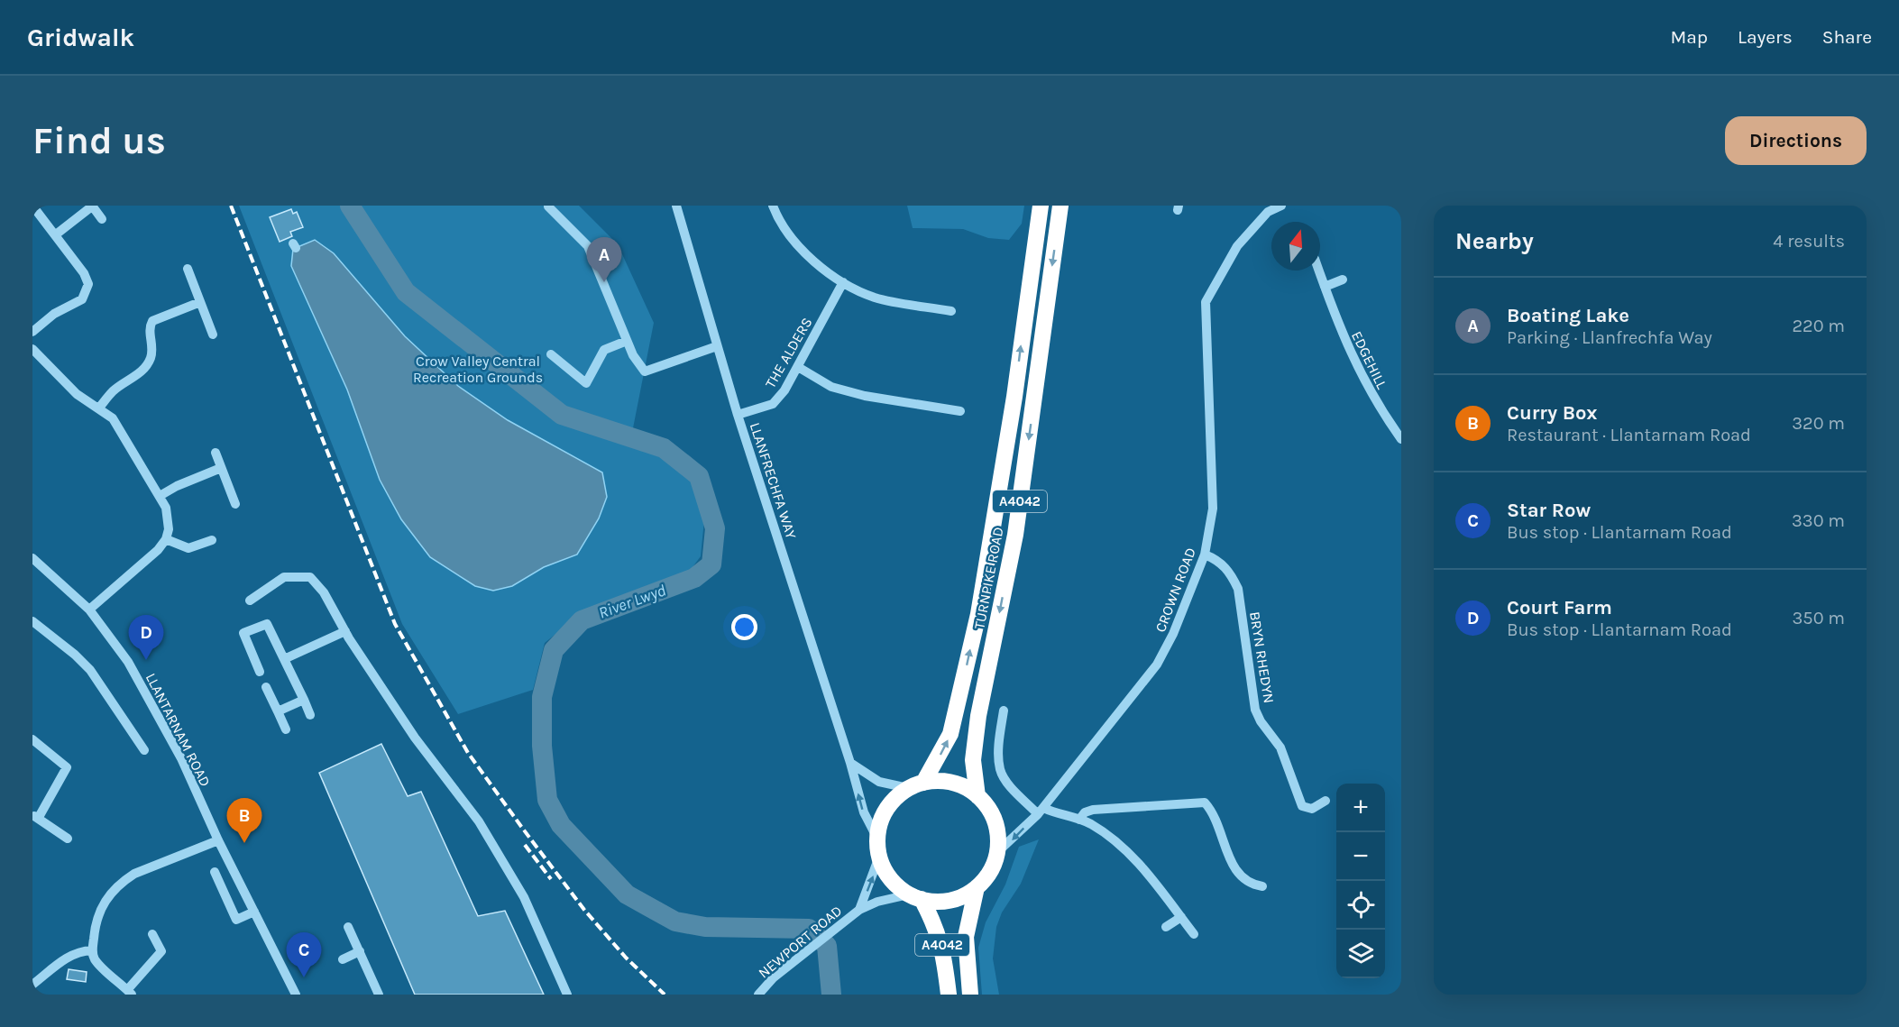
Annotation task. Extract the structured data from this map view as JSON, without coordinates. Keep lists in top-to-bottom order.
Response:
{
  "streets": {
    "highway": ["A4042", "TURNPIKE ROAD"],
    "street": [
      "THE ALDERS",
      "EDGEHILL",
      "LLANFRECHFA WAY",
      "CROWN ROAD",
      "BRYN RHEDYN",
      "LLANTARNAM ROAD",
      "NEWPORT ROAD"
    ]
  },
  "crossings": [
    ["THE ALDERS", "LLANFRECHFA WAY"],
    ["LLANFRECHFA WAY", "A4042"],
    ["LLANFRECHFA WAY", "TURNPIKE ROAD"],
    ["LLANFRECHFA WAY", "CROWN ROAD"],
    ["LLANFRECHFA WAY", "NEWPORT ROAD"],
    ["A4042", "TURNPIKE ROAD"],
    ["A4042", "CROWN ROAD"],
    ["A4042", "NEWPORT ROAD"],
    ["TURNPIKE ROAD", "CROWN ROAD"],
    ["TURNPIKE ROAD", "NEWPORT ROAD"],
    ["CROWN ROAD", "BRYN RHEDYN"],
    ["CROWN ROAD", "NEWPORT ROAD"]
  ],
  "water": ["River Lwyd"],
  "parks": ["Crow Valley Central Recreation Grounds"],
  "north": "top",
  "page": {
    "header": "Gridwalk",
    "nav": ["Map", "Layers", "Share"],
    "buttons": "Directions",
    "title": "Find us",
    "heading": ["Nearby", "4 results"],
    "pins": [
      "A",
      "D",
      "B",
      "C"
    ],
    "list": [
      {
        "mark": "A",
        "name": "Boating Lake",
        "note": "Parking · Llanfrechfa Way",
        "value": "220 m"
      },
      {
        "mark": "B",
        "name": "Curry Box",
        "note": "Restaurant · Llantarnam Road",
        "value": "320 m"
      },
      {
        "mark": "C",
        "name": "Star Row",
        "note": "Bus stop · Llantarnam Road",
        "value": "330 m"
      },
      {
        "mark": "D",
        "name": "Court Farm",
        "note": "Bus stop · Llantarnam Road",
        "value": "350 m"
      }
    ],
    "map_buttons": ["+", "−"]
  }
}
